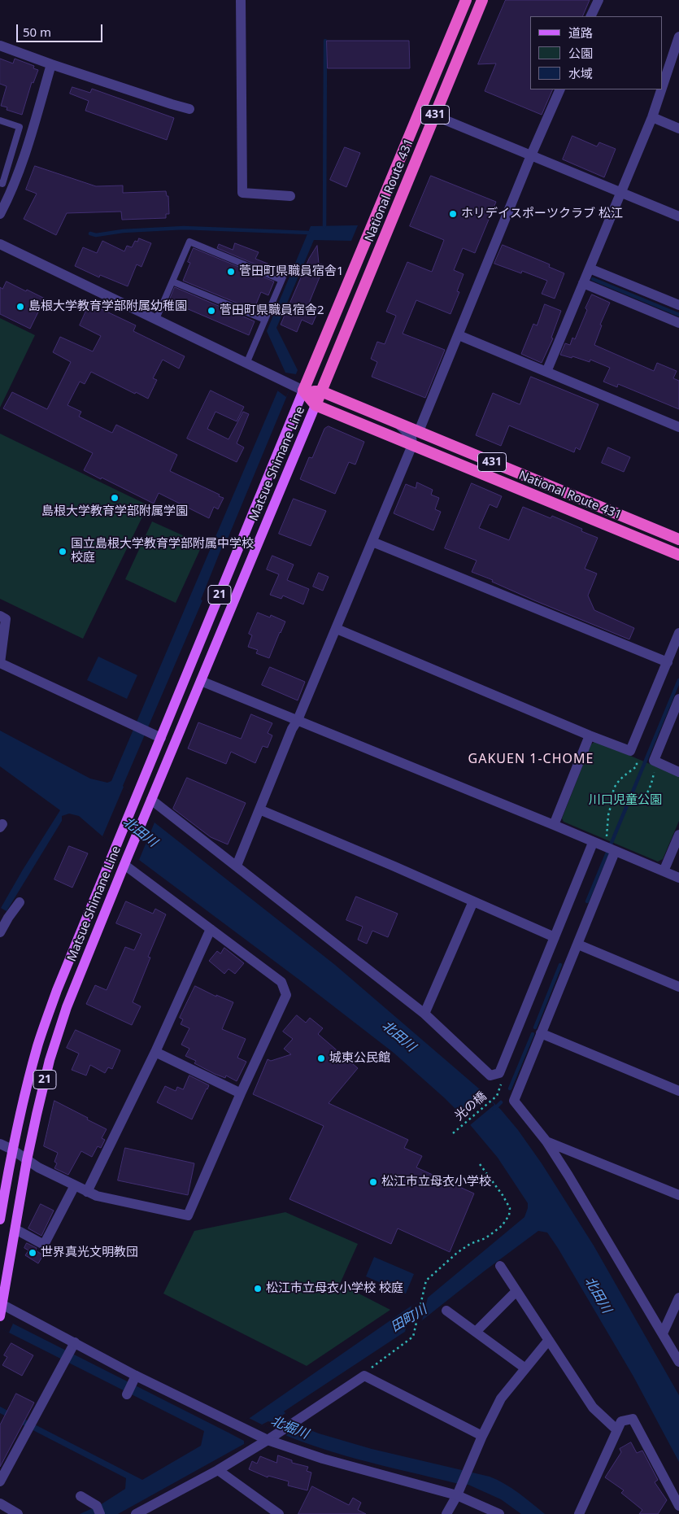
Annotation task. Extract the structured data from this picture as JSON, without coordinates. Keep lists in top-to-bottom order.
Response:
{
  "streets": {
    "highway": ["431", "National Route 431"],
    "main road": ["Matsue Shimane Line", "21"],
    "path": ["光の橋"]
  },
  "crossings": [
    ["National Route 431", "Matsue Shimane Line"]
  ],
  "districts": ["GAKUEN 1-CHOME"],
  "water": ["北田川", "田町川", "北堀川"],
  "parks": ["川口児童公園"],
  "places": [
    "ホリデイスポーツクラブ 松江",
    "菅田町県職員宿舎1",
    "島根大学教育学部附属幼稚園",
    "菅田町県職員宿舎2",
    "島根大学教育学部附属学園",
    "国立島根大学教育学部附属中学校 校庭",
    "城東公民館",
    "松江市立母衣小学校",
    "世界真光文明教団",
    "松江市立母衣小学校 校庭"
  ],
  "legend": ["道路", "公園", "水域"],
  "scale_bar": "50 m"
}
